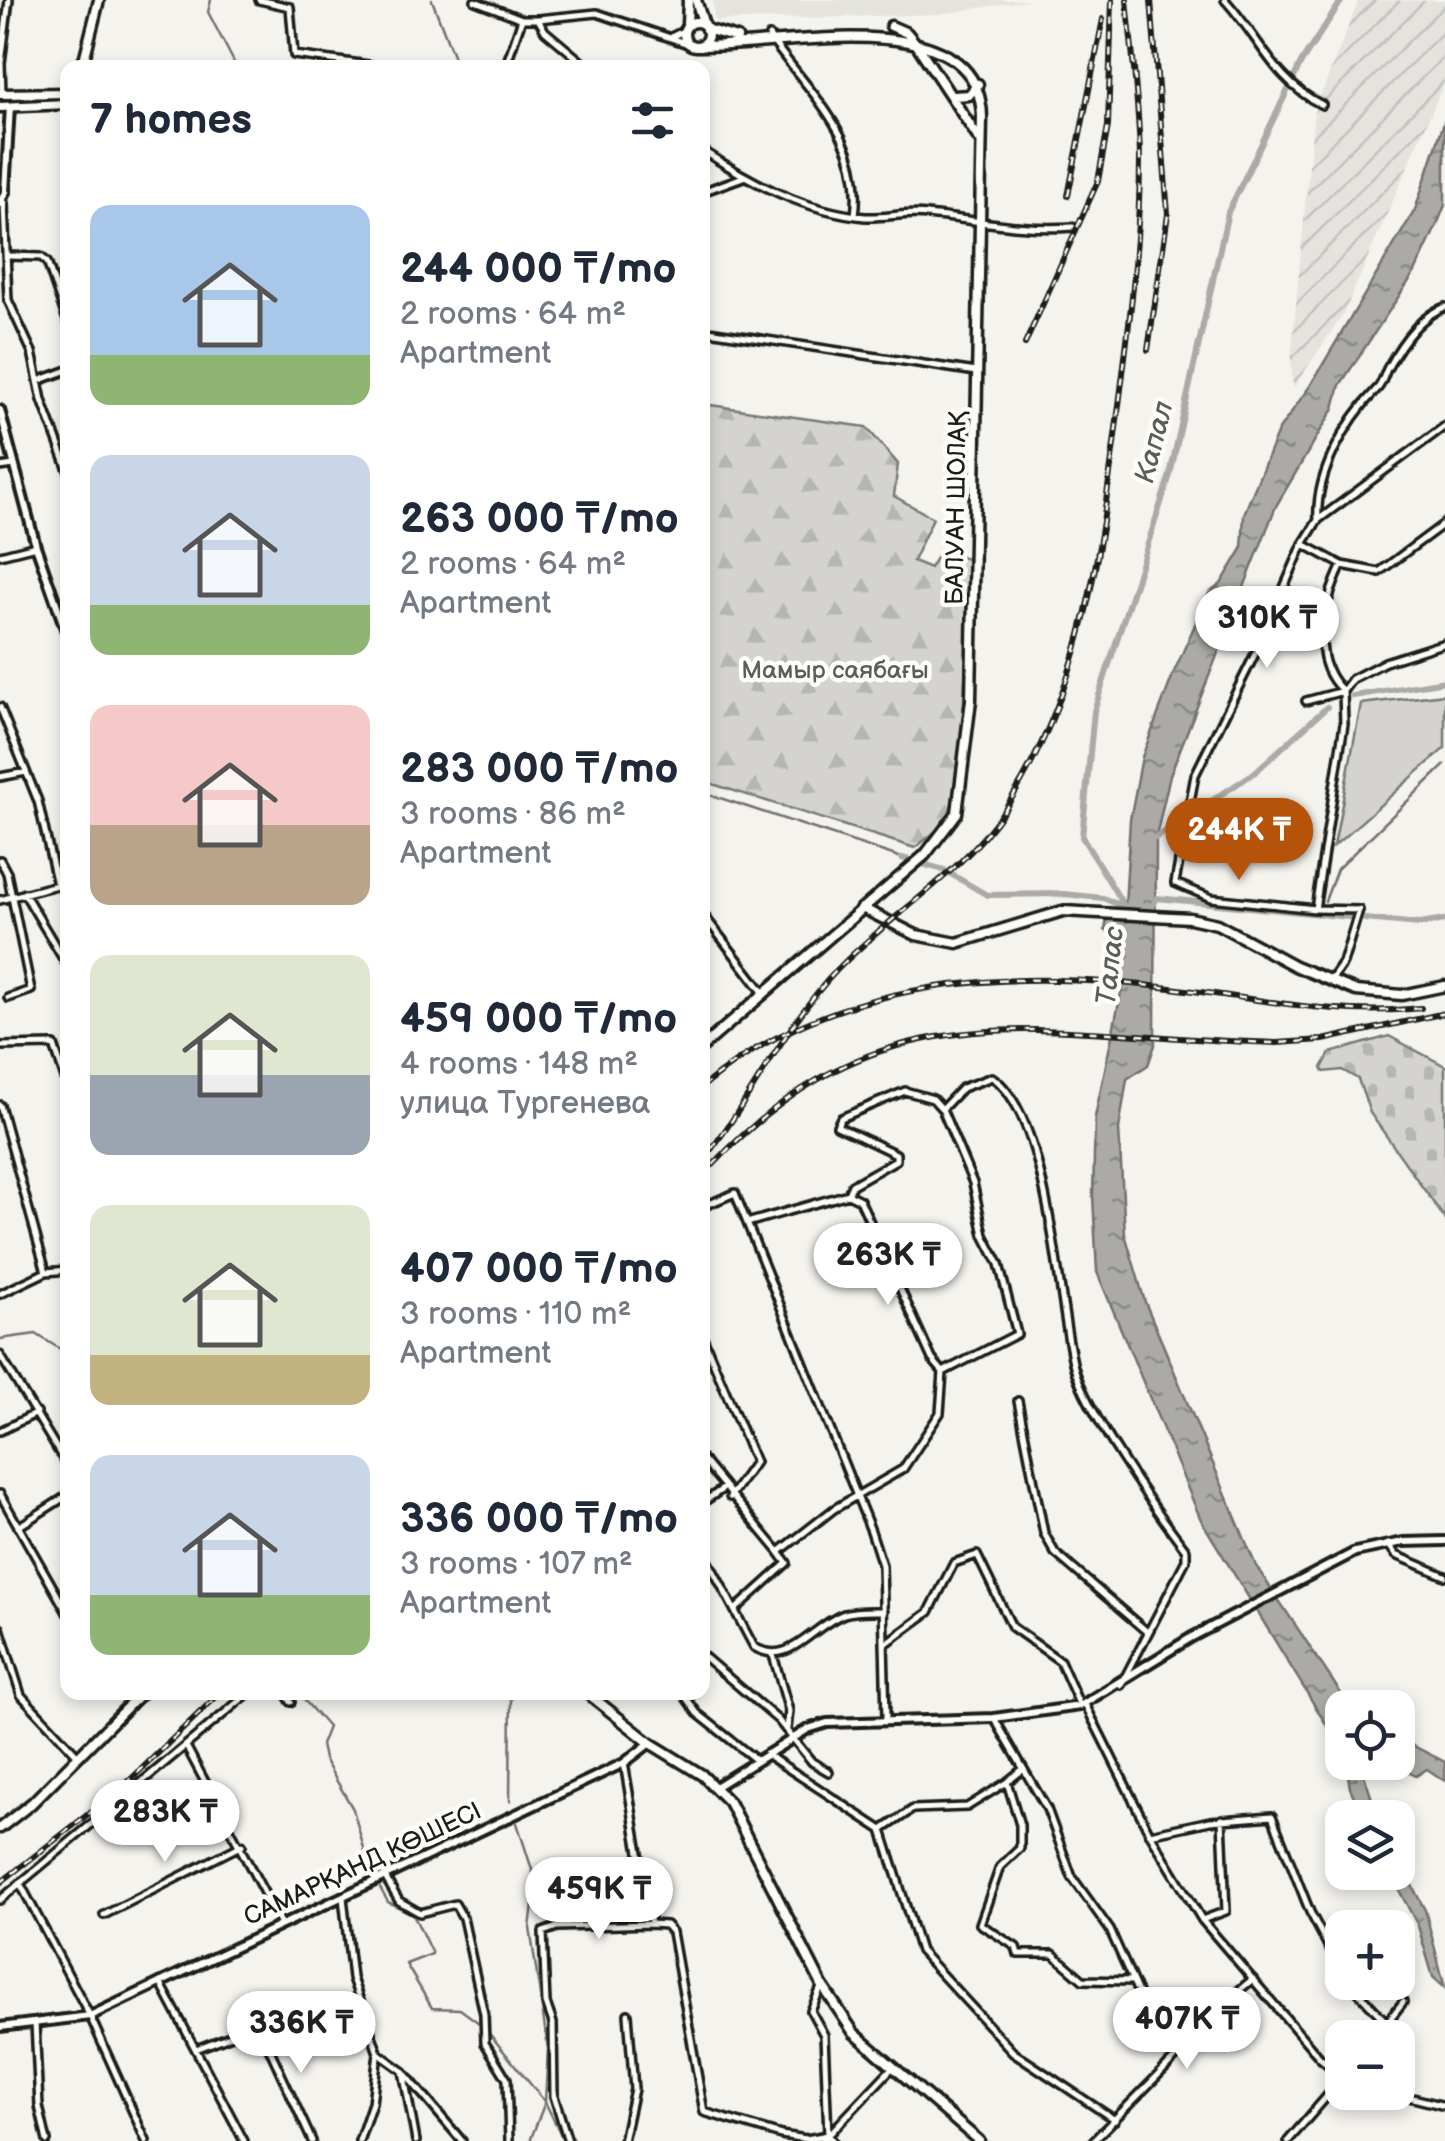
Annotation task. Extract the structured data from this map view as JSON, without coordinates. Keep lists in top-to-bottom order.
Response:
{
  "streets": {
    "main road": ["БАЛУАН ШОЛАҚ"],
    "street": ["САМАРҚАНД КӨШЕСІ"]
  },
  "water": ["Капал", "Талас"],
  "parks": ["Мамыр саябағы"],
  "page": {
    "heading": "7 homes",
    "list": [
      {
        "name": "244 000 ₸/mo",
        "note": "2 rooms · 64 m² · Apartment"
      },
      {
        "name": "263 000 ₸/mo",
        "note": "2 rooms · 64 m² · Apartment"
      },
      {
        "name": "283 000 ₸/mo",
        "note": "3 rooms · 86 m² · Apartment"
      },
      {
        "name": "459 000 ₸/mo",
        "note": "4 rooms · 148 m² · улица Тургенева"
      },
      {
        "name": "407 000 ₸/mo",
        "note": "3 rooms · 110 m² · Apartment"
      },
      {
        "name": "336 000 ₸/mo",
        "note": "3 rooms · 107 m² · Apartment"
      }
    ],
    "price": [
      "310K ₸",
      "244K ₸",
      "263K ₸",
      "283K ₸",
      "459K ₸",
      "407K ₸",
      "336K ₸"
    ],
    "map_buttons": ["+", "−"]
  }
}
